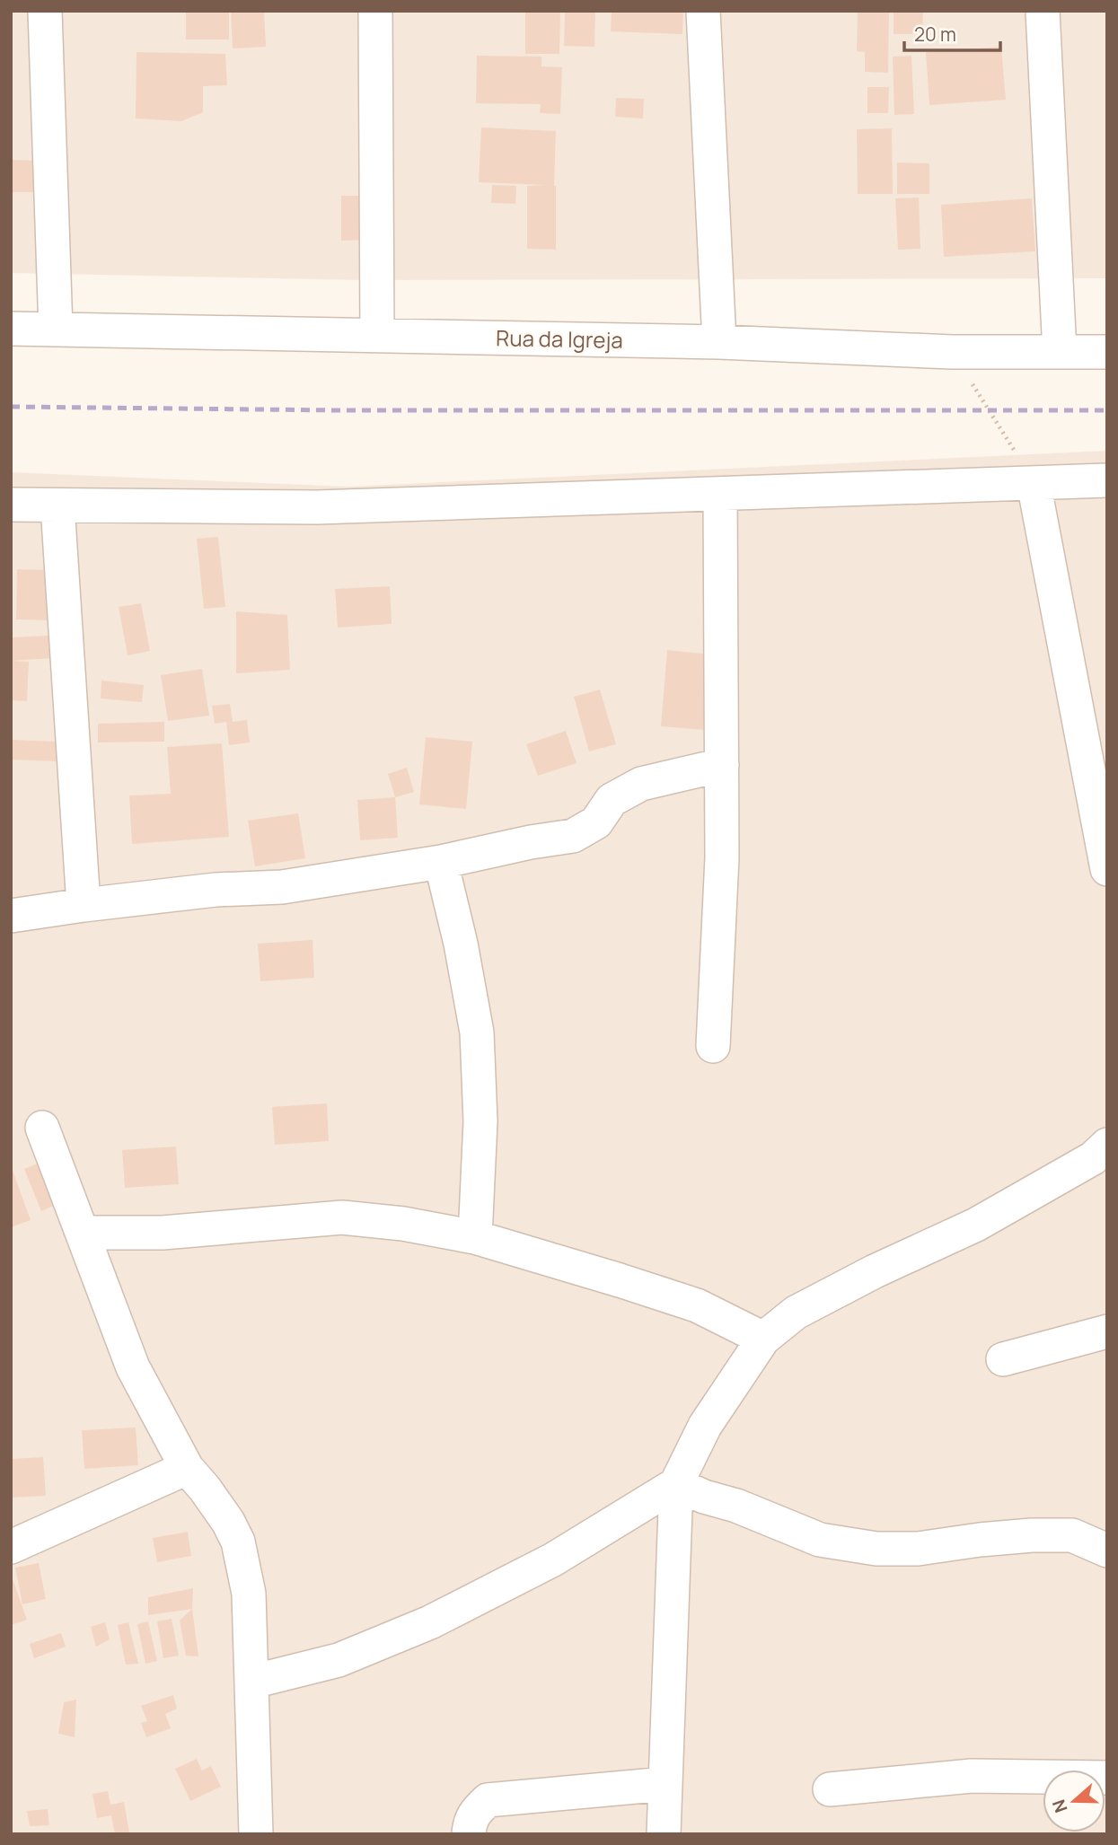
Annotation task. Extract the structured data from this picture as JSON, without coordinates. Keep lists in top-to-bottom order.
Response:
{
  "streets": {
    "street": ["Rua da Igreja"]
  },
  "scale_bar": "20 m",
  "north": "left"
}
